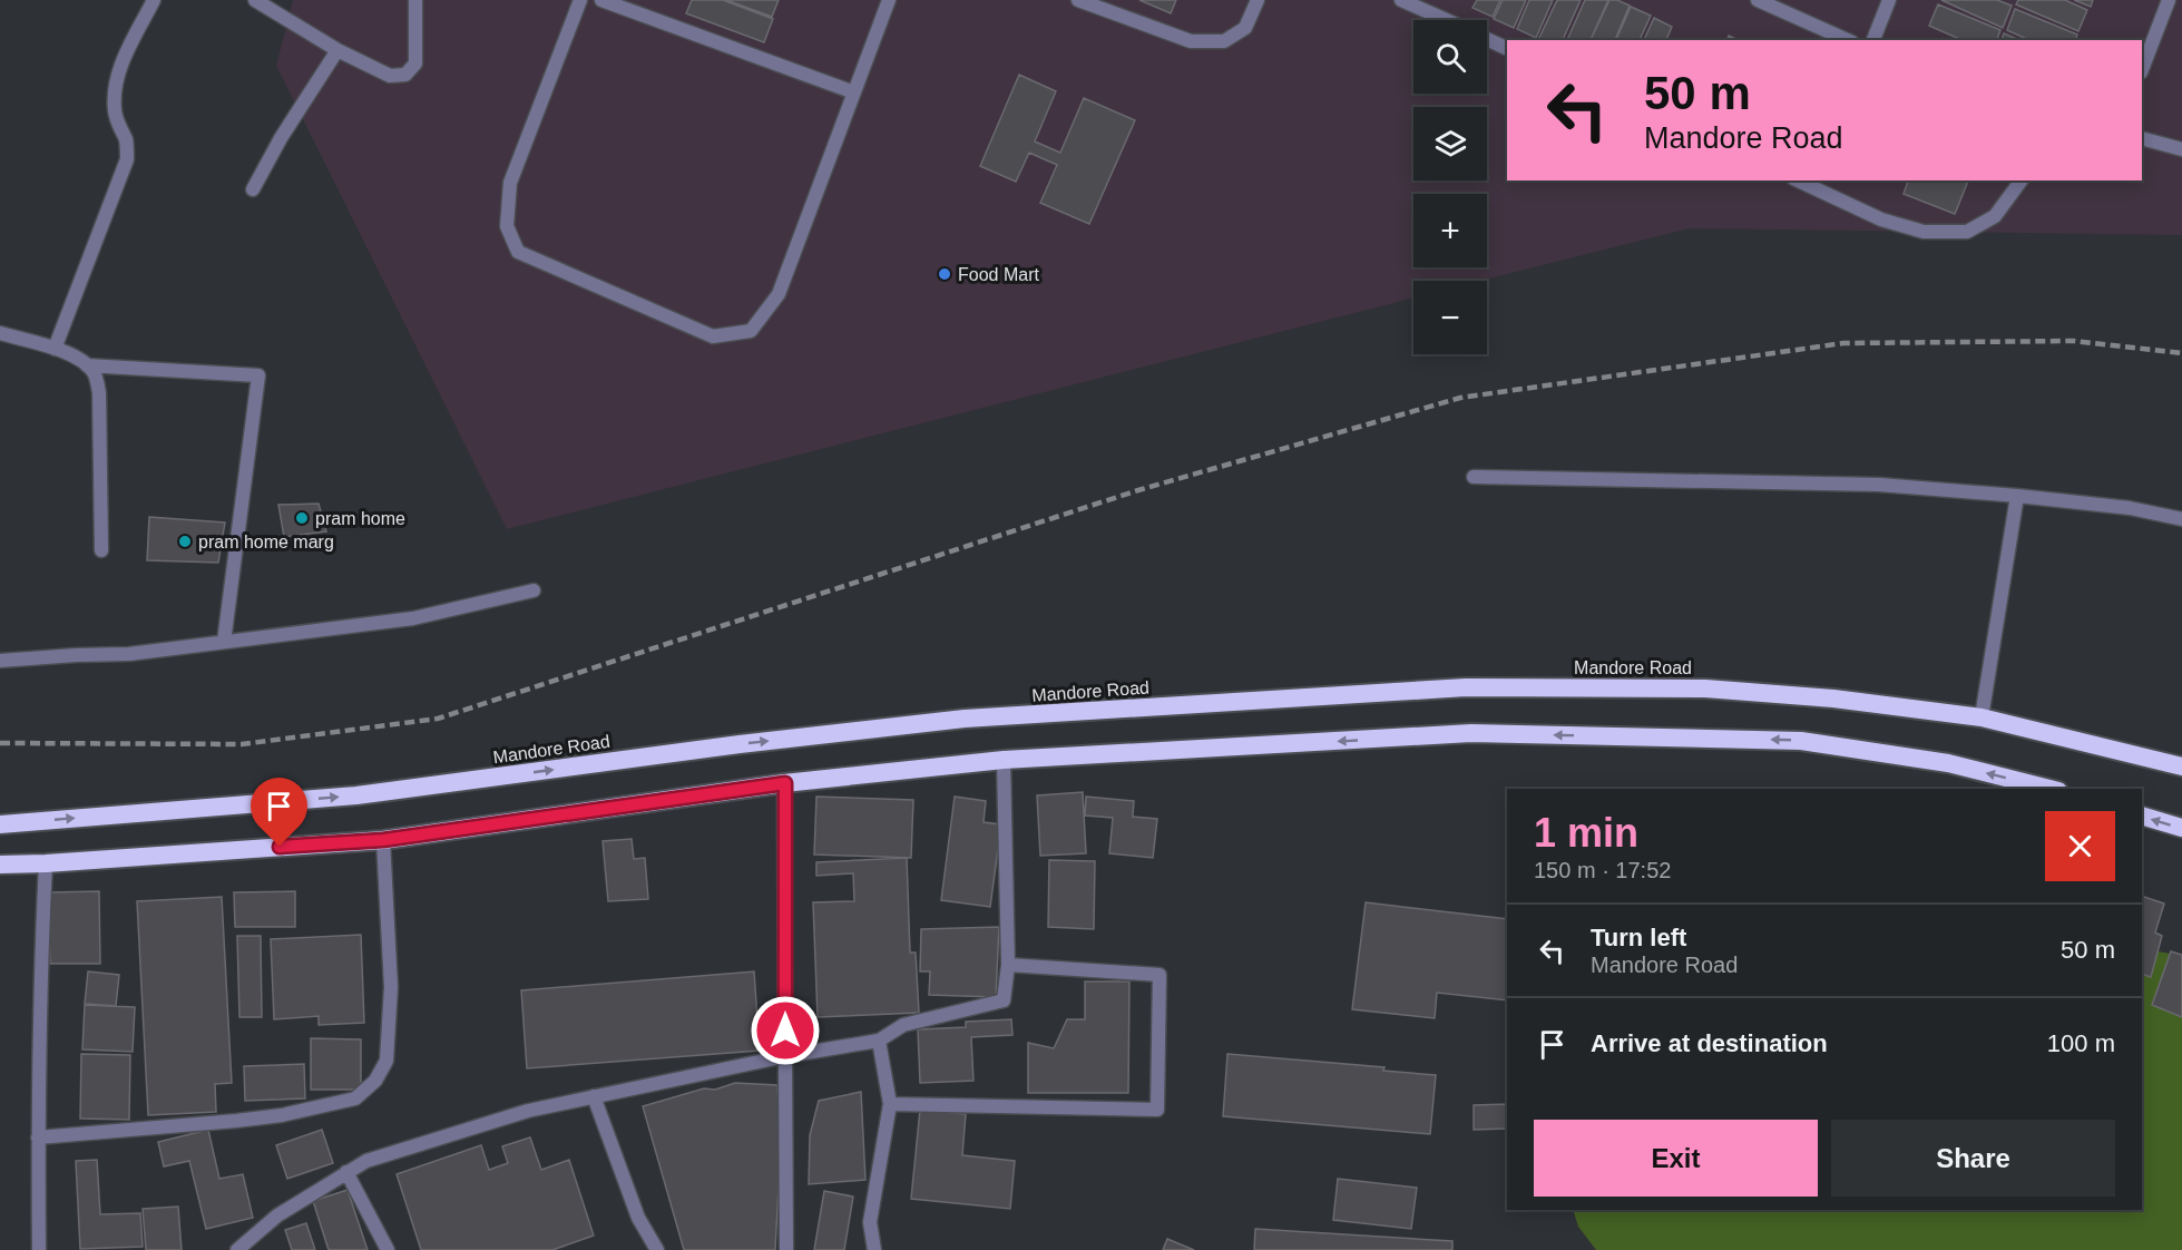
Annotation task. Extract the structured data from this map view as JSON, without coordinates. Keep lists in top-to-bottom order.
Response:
{
  "streets": {
    "highway": ["Mandore Road"]
  },
  "places": ["Food Mart", "pram home", "pram home marg"],
  "page": {
    "map_buttons": ["+", "−"],
    "turn": ["50 m", "Mandore Road"],
    "heading": ["1 min", "150 m · 17:52"],
    "list": [
      {
        "name": "Turn left",
        "note": "Mandore Road",
        "value": "50 m"
      },
      {
        "name": "Arrive at destination",
        "value": "100 m"
      }
    ],
    "buttons": ["Exit", "Share"]
  }
}
